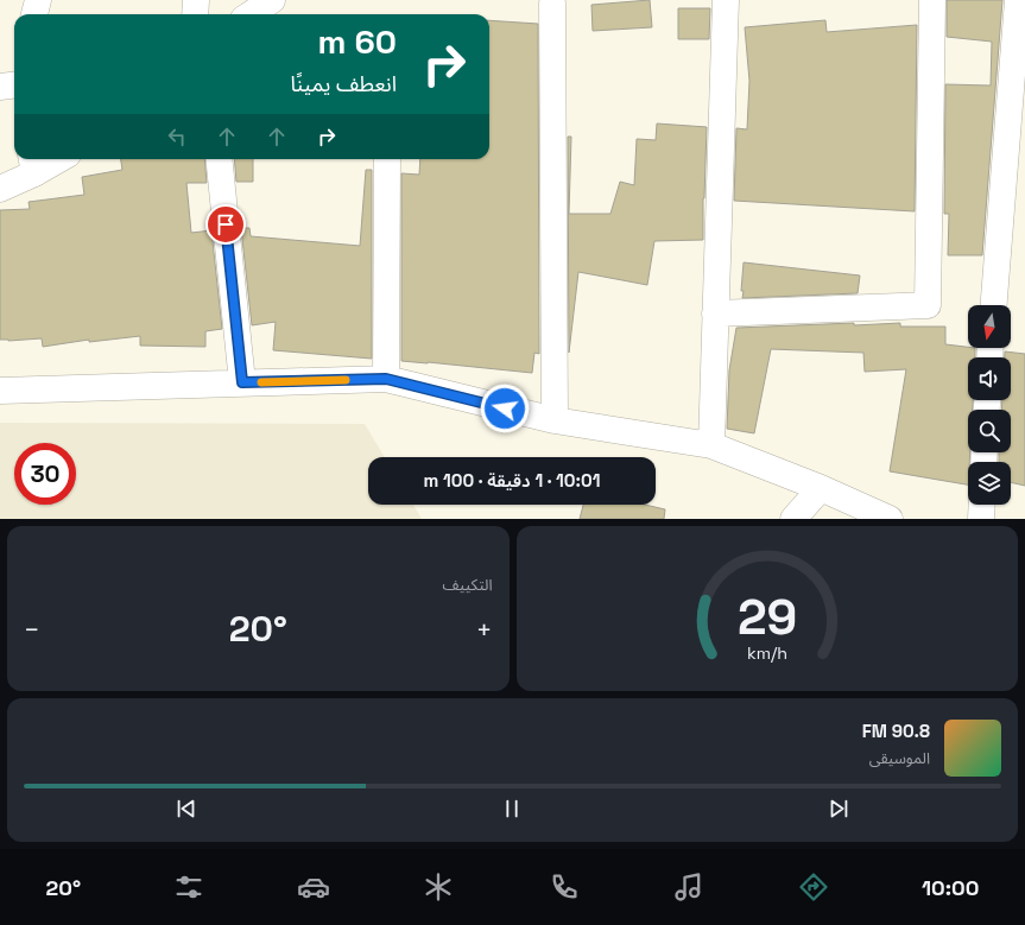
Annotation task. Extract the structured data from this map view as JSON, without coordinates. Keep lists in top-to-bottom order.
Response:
{
  "north": "bottom",
  "page": {
    "turn": ["60 m", "انعطف يمينًا"],
    "limit": "30",
    "trip": "10:01 · 1 دقيقة · 100 m",
    "tile": "التكييف",
    "heat": ["−", "20°", "+"],
    "song": ["90.8 FM", "الموسيقى"],
    "tabs": ["10:00", "20°"],
    "gauge": ["29", "km/h"]
  }
}
